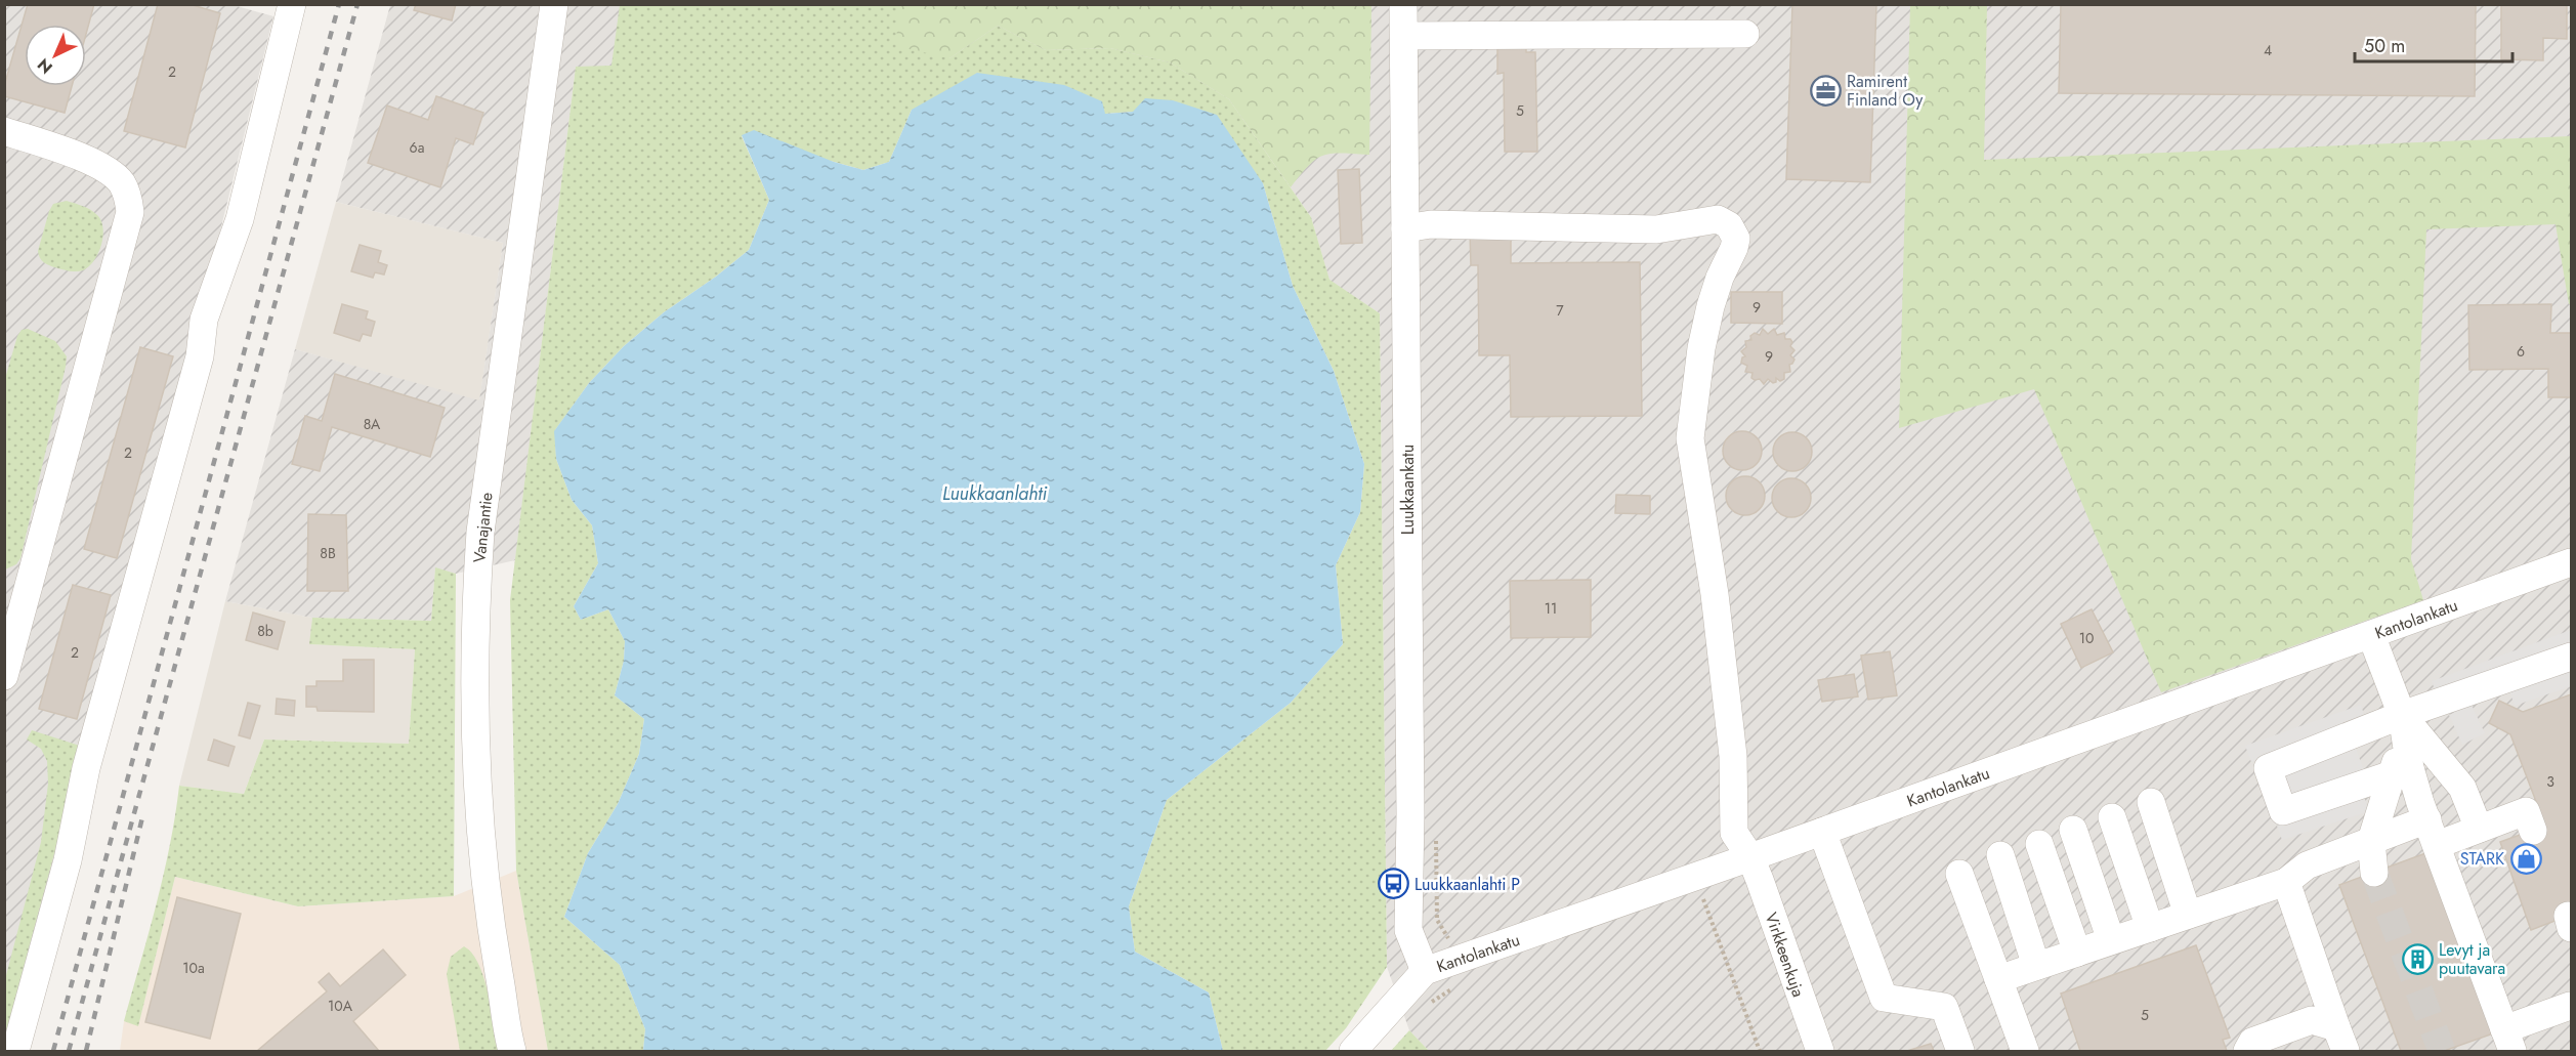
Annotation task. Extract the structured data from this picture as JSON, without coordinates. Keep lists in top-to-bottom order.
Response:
{
  "streets": {
    "street": [
      "Luukkaankatu",
      "Vanajantie",
      "Kantolankatu",
      "Virkkeenkuja"
    ]
  },
  "crossings": [
    ["Luukkaankatu", "Kantolankatu"],
    ["Luukkaankatu", "Virkkeenkuja"],
    ["Kantolankatu", "Virkkeenkuja"]
  ],
  "water": ["Luukkaanlahti"],
  "places": {
    "office": ["Ramirent Finland Oy"],
    "shop": ["STARK"],
    "bus stop": ["Luukkaanlahti P"],
    "building": ["Levyt ja puutavara"]
  },
  "house_numbers": [
    "4",
    "2",
    "5",
    "6a",
    "9",
    "7",
    "6",
    "9",
    "8A",
    "2",
    "8B",
    "11",
    "8b",
    "10",
    "2",
    "3",
    "10a",
    "10A",
    "5"
  ],
  "scale_bar": "50 m",
  "north": "bottom left"
}
